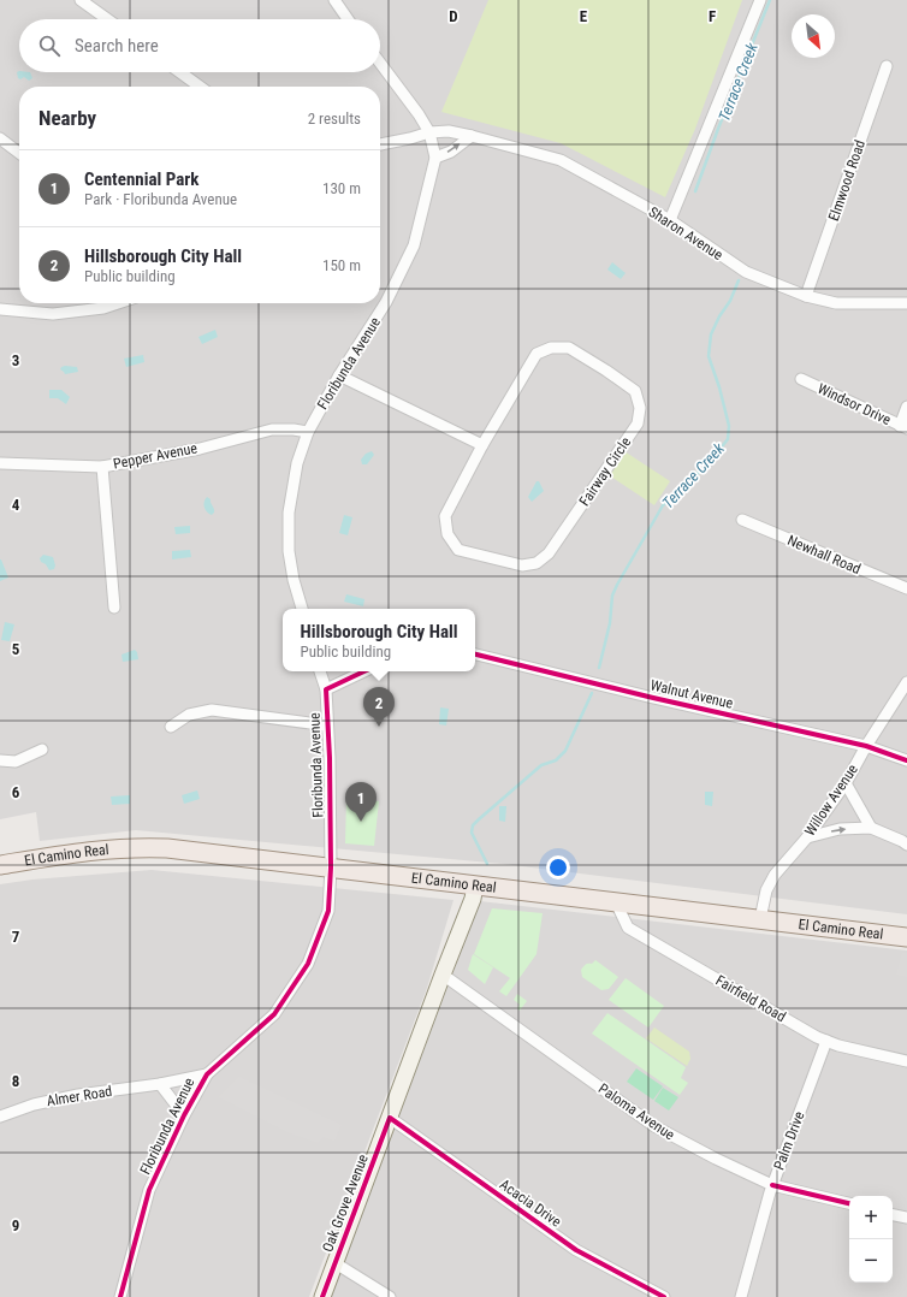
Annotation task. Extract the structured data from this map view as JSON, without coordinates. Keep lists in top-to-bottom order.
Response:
{
  "streets": {
    "main road": ["El Camino Real"],
    "street": [
      "Elmwood Road",
      "Sharon Avenue",
      "Floribunda Avenue",
      "Windsor Drive",
      "Pepper Avenue",
      "Fairway Circle",
      "Newhall Road",
      "Walnut Avenue",
      "Willow Avenue",
      "Fairfield Road",
      "Almer Road",
      "Paloma Avenue",
      "Palm Drive",
      "Oak Grove Avenue",
      "Acacia Drive"
    ]
  },
  "crossings": [
    ["Elmwood Road", "Sharon Avenue"],
    ["Sharon Avenue", "Floribunda Avenue"],
    ["Floribunda Avenue", "Pepper Avenue"],
    ["Floribunda Avenue", "El Camino Real"],
    ["Floribunda Avenue", "Almer Road"],
    ["Walnut Avenue", "Willow Avenue"],
    ["Willow Avenue", "El Camino Real"],
    ["El Camino Real", "Fairfield Road"],
    ["El Camino Real", "Oak Grove Avenue"],
    ["Fairfield Road", "Palm Drive"],
    ["Paloma Avenue", "Palm Drive"],
    ["Paloma Avenue", "Oak Grove Avenue"],
    ["Oak Grove Avenue", "Acacia Drive"]
  ],
  "water": ["Terrace Creek"],
  "north": "bottom right",
  "page": {
    "search": "Search here",
    "heading": ["Nearby", "2 results"],
    "list": [
      {
        "mark": "1",
        "name": "Centennial Park",
        "note": "Park · Floribunda Avenue",
        "value": "130 m"
      },
      {
        "mark": "2",
        "name": "Hillsborough City Hall",
        "note": "Public building",
        "value": "150 m"
      }
    ],
    "popup": ["Hillsborough City Hall", "Public building"],
    "pins": ["2", "1"],
    "map_buttons": ["+", "−"]
  },
  "grid": {
    "columns": ["D", "E", "F"],
    "rows": [
      "3",
      "4",
      "5",
      "6",
      "7",
      "8",
      "9"
    ]
  }
}
